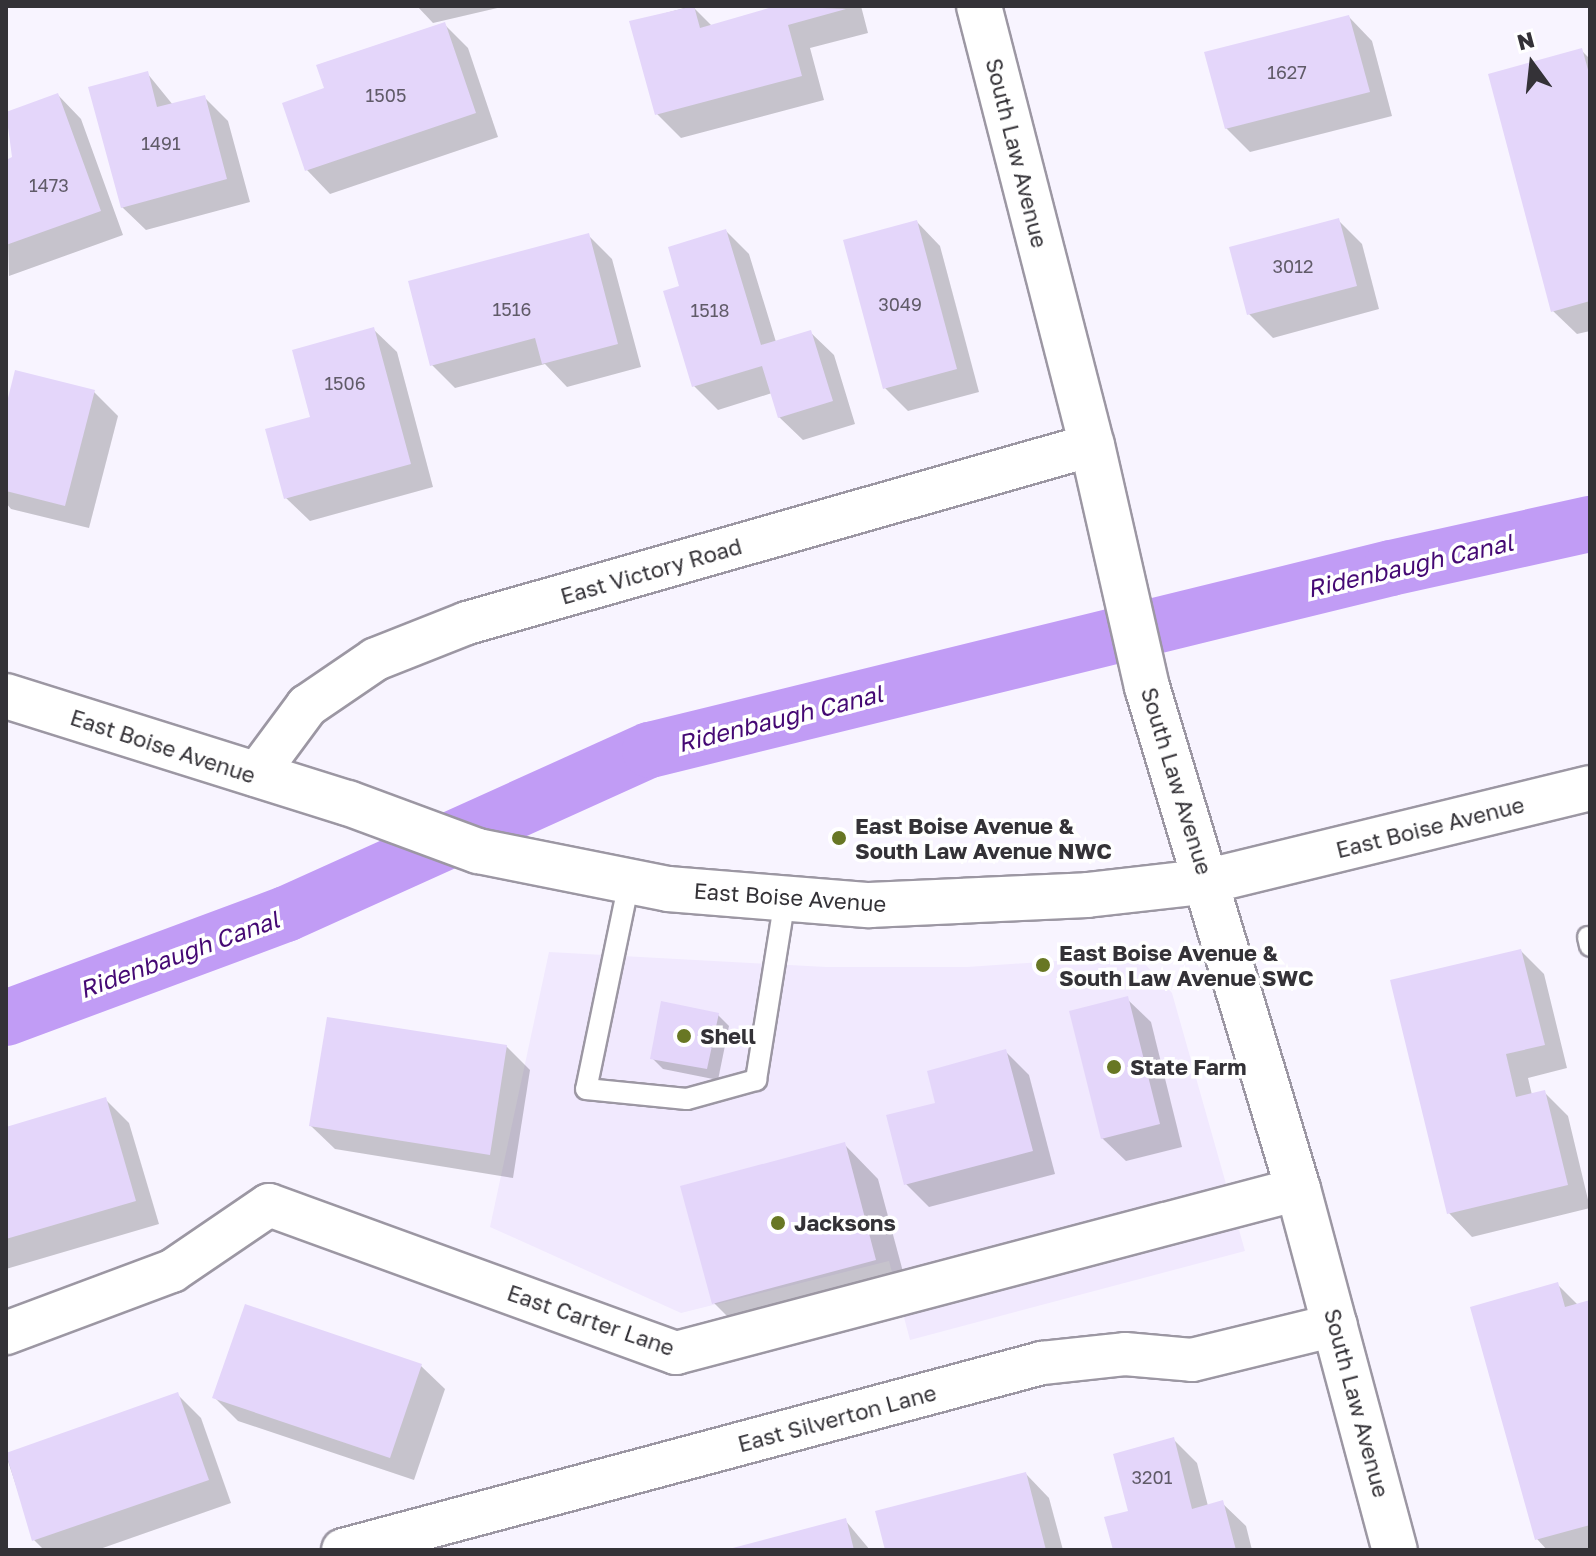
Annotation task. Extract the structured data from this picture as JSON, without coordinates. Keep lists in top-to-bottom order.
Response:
{
  "streets": {
    "street": [
      "South Law Avenue",
      "East Victory Road",
      "East Boise Avenue",
      "East Carter Lane",
      "East Silverton Lane"
    ]
  },
  "crossings": [
    ["South Law Avenue", "East Victory Road"],
    ["South Law Avenue", "East Boise Avenue"],
    ["South Law Avenue", "East Carter Lane"],
    ["South Law Avenue", "East Silverton Lane"],
    ["East Victory Road", "East Boise Avenue"]
  ],
  "water": ["Ridenbaugh Canal"],
  "places": [
    "East Boise Avenue & South Law Avenue NWC",
    "East Boise Avenue & South Law Avenue SWC",
    "Shell",
    "State Farm",
    "Jacksons"
  ],
  "house_numbers": [
    "1627",
    "1505",
    "1491",
    "1473",
    "3012",
    "3049",
    "1516",
    "1518",
    "1506",
    "3201"
  ],
  "north": "top"
}
